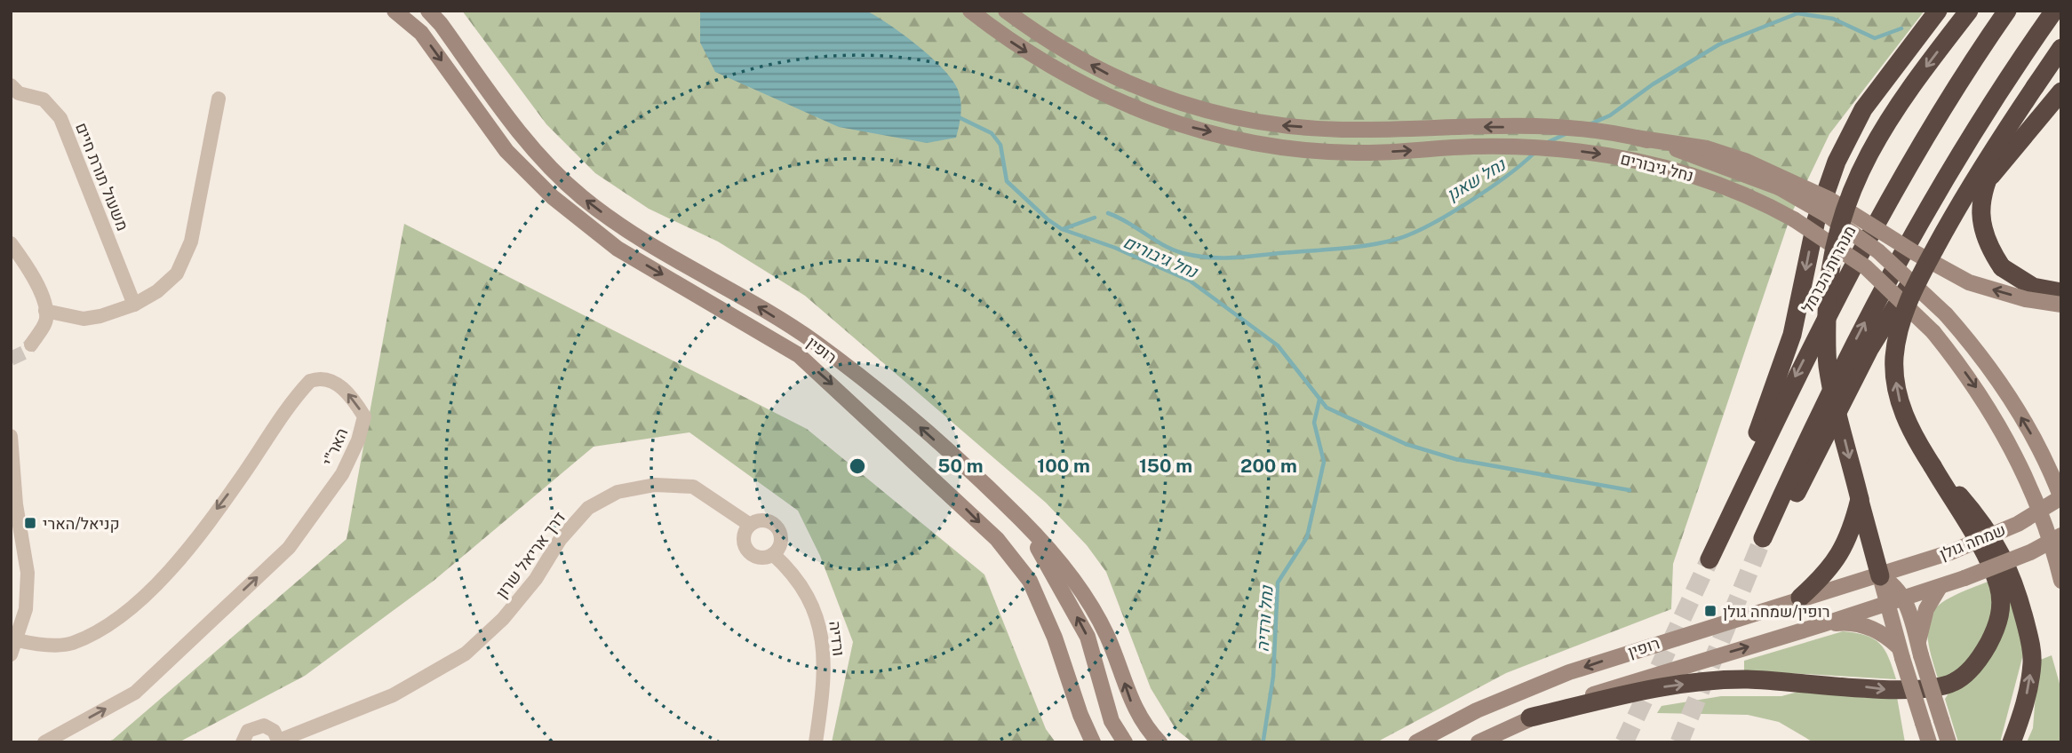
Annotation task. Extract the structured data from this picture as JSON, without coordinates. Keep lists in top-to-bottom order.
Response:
{
  "streets": {
    "highway": ["מנהרות הכרמל"],
    "street": [
      "נחל גיבורים",
      "משעול תורת חיים",
      "רופין",
      "האר\"י",
      "שמחה גולן",
      "דרך אריאל שרון",
      "ורדיה"
    ]
  },
  "crossings": [
    ["נחל גיבורים", "שמחה גולן"],
    ["רופין", "שמחה גולן"],
    ["דרך אריאל שרון", "ורדיה"]
  ],
  "water": ["נחל שאנן", "נחל גיבורים", "נחל ורדיה"],
  "places": {
    "transit": ["קניאל/הארי", "רופין/שמחה גולן"]
  },
  "rings": [
    "50 m",
    "100 m",
    "150 m",
    "200 m"
  ]
}
